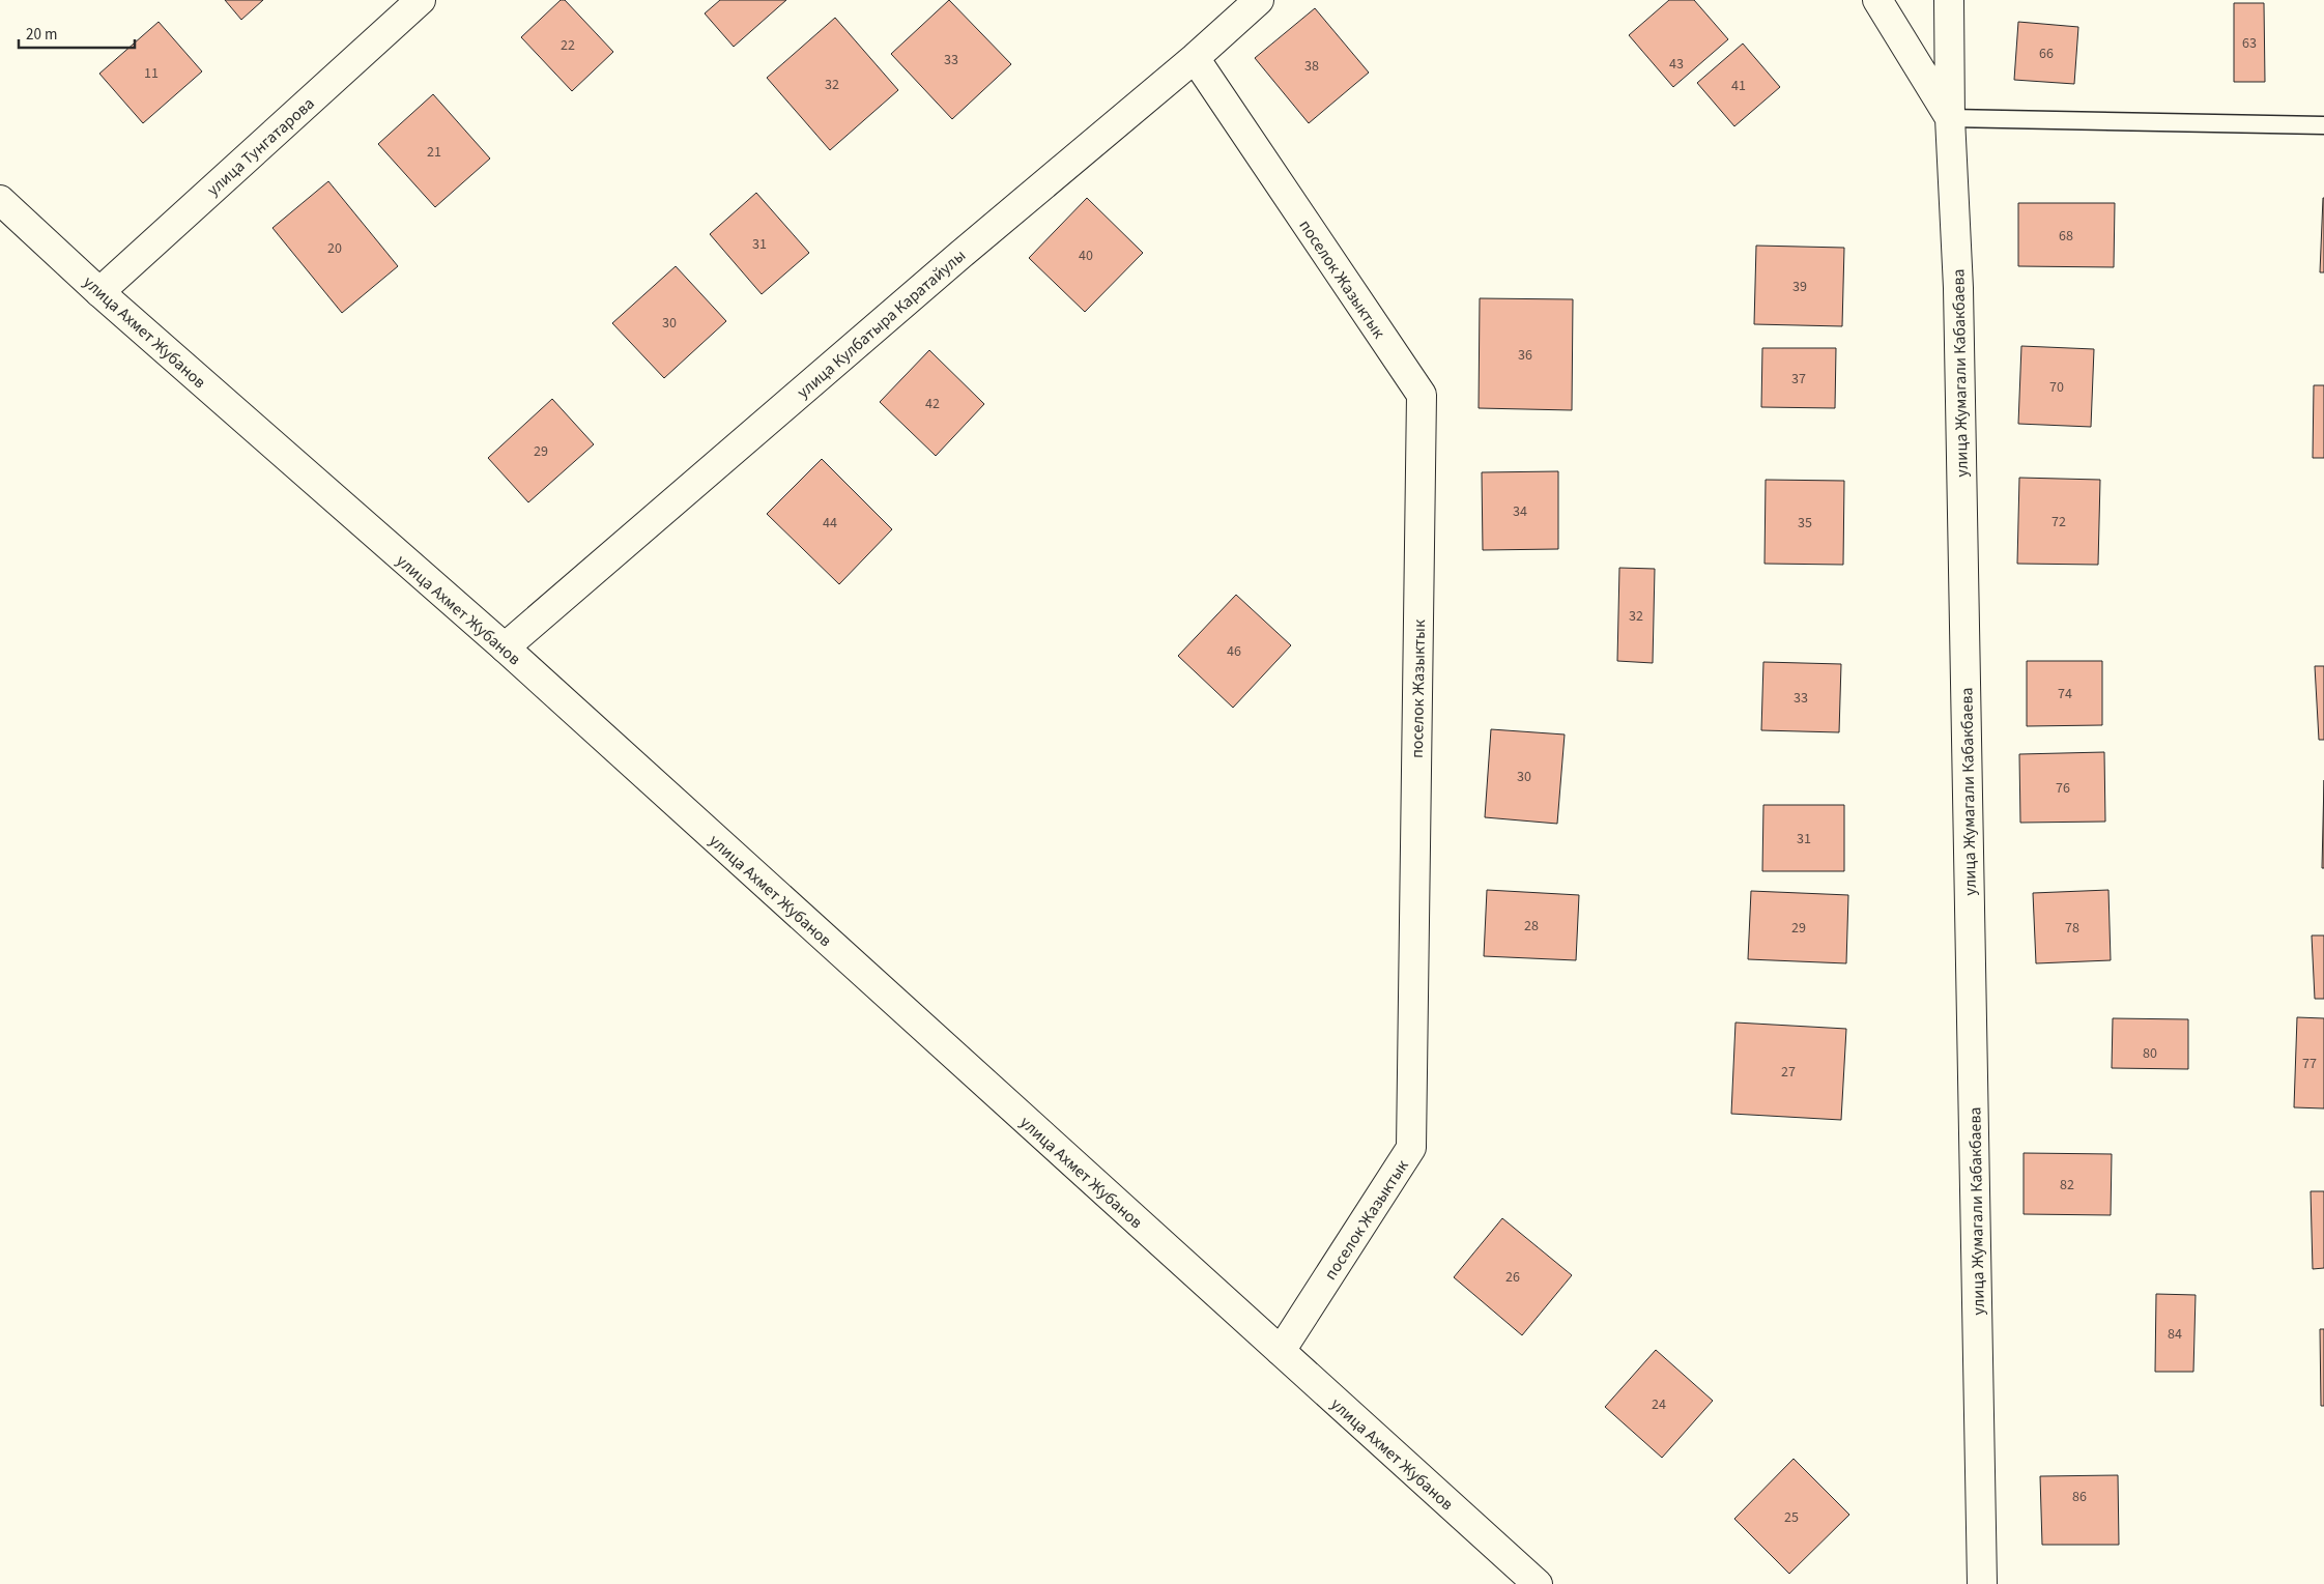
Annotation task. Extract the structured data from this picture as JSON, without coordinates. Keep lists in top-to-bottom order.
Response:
{
  "streets": {
    "street": [
      "улица Тунгатарова",
      "поселок Жазыктык",
      "улица Кулбатыра Каратайулы",
      "улица Ахмет Жубанов",
      "улица Жумагали Кабакбаева"
    ]
  },
  "crossings": [
    ["улица Тунгатарова", "улица Ахмет Жубанов"],
    ["поселок Жазыктык", "улица Кулбатыра Каратайулы"],
    ["поселок Жазыктык", "улица Ахмет Жубанов"],
    ["улица Кулбатыра Каратайулы", "улица Ахмет Жубанов"]
  ],
  "house_numbers": [
    "63",
    "22",
    "66",
    "33",
    "43",
    "38",
    "11",
    "32",
    "41",
    "21",
    "68",
    "31",
    "20",
    "40",
    "39",
    "30",
    "36",
    "37",
    "70",
    "42",
    "29",
    "34",
    "72",
    "44",
    "35",
    "32",
    "46",
    "74",
    "33",
    "30",
    "76",
    "31",
    "28",
    "29",
    "78",
    "80",
    "77",
    "27",
    "82",
    "26",
    "84",
    "24",
    "86",
    "25"
  ],
  "scale_bar": "20 m"
}
